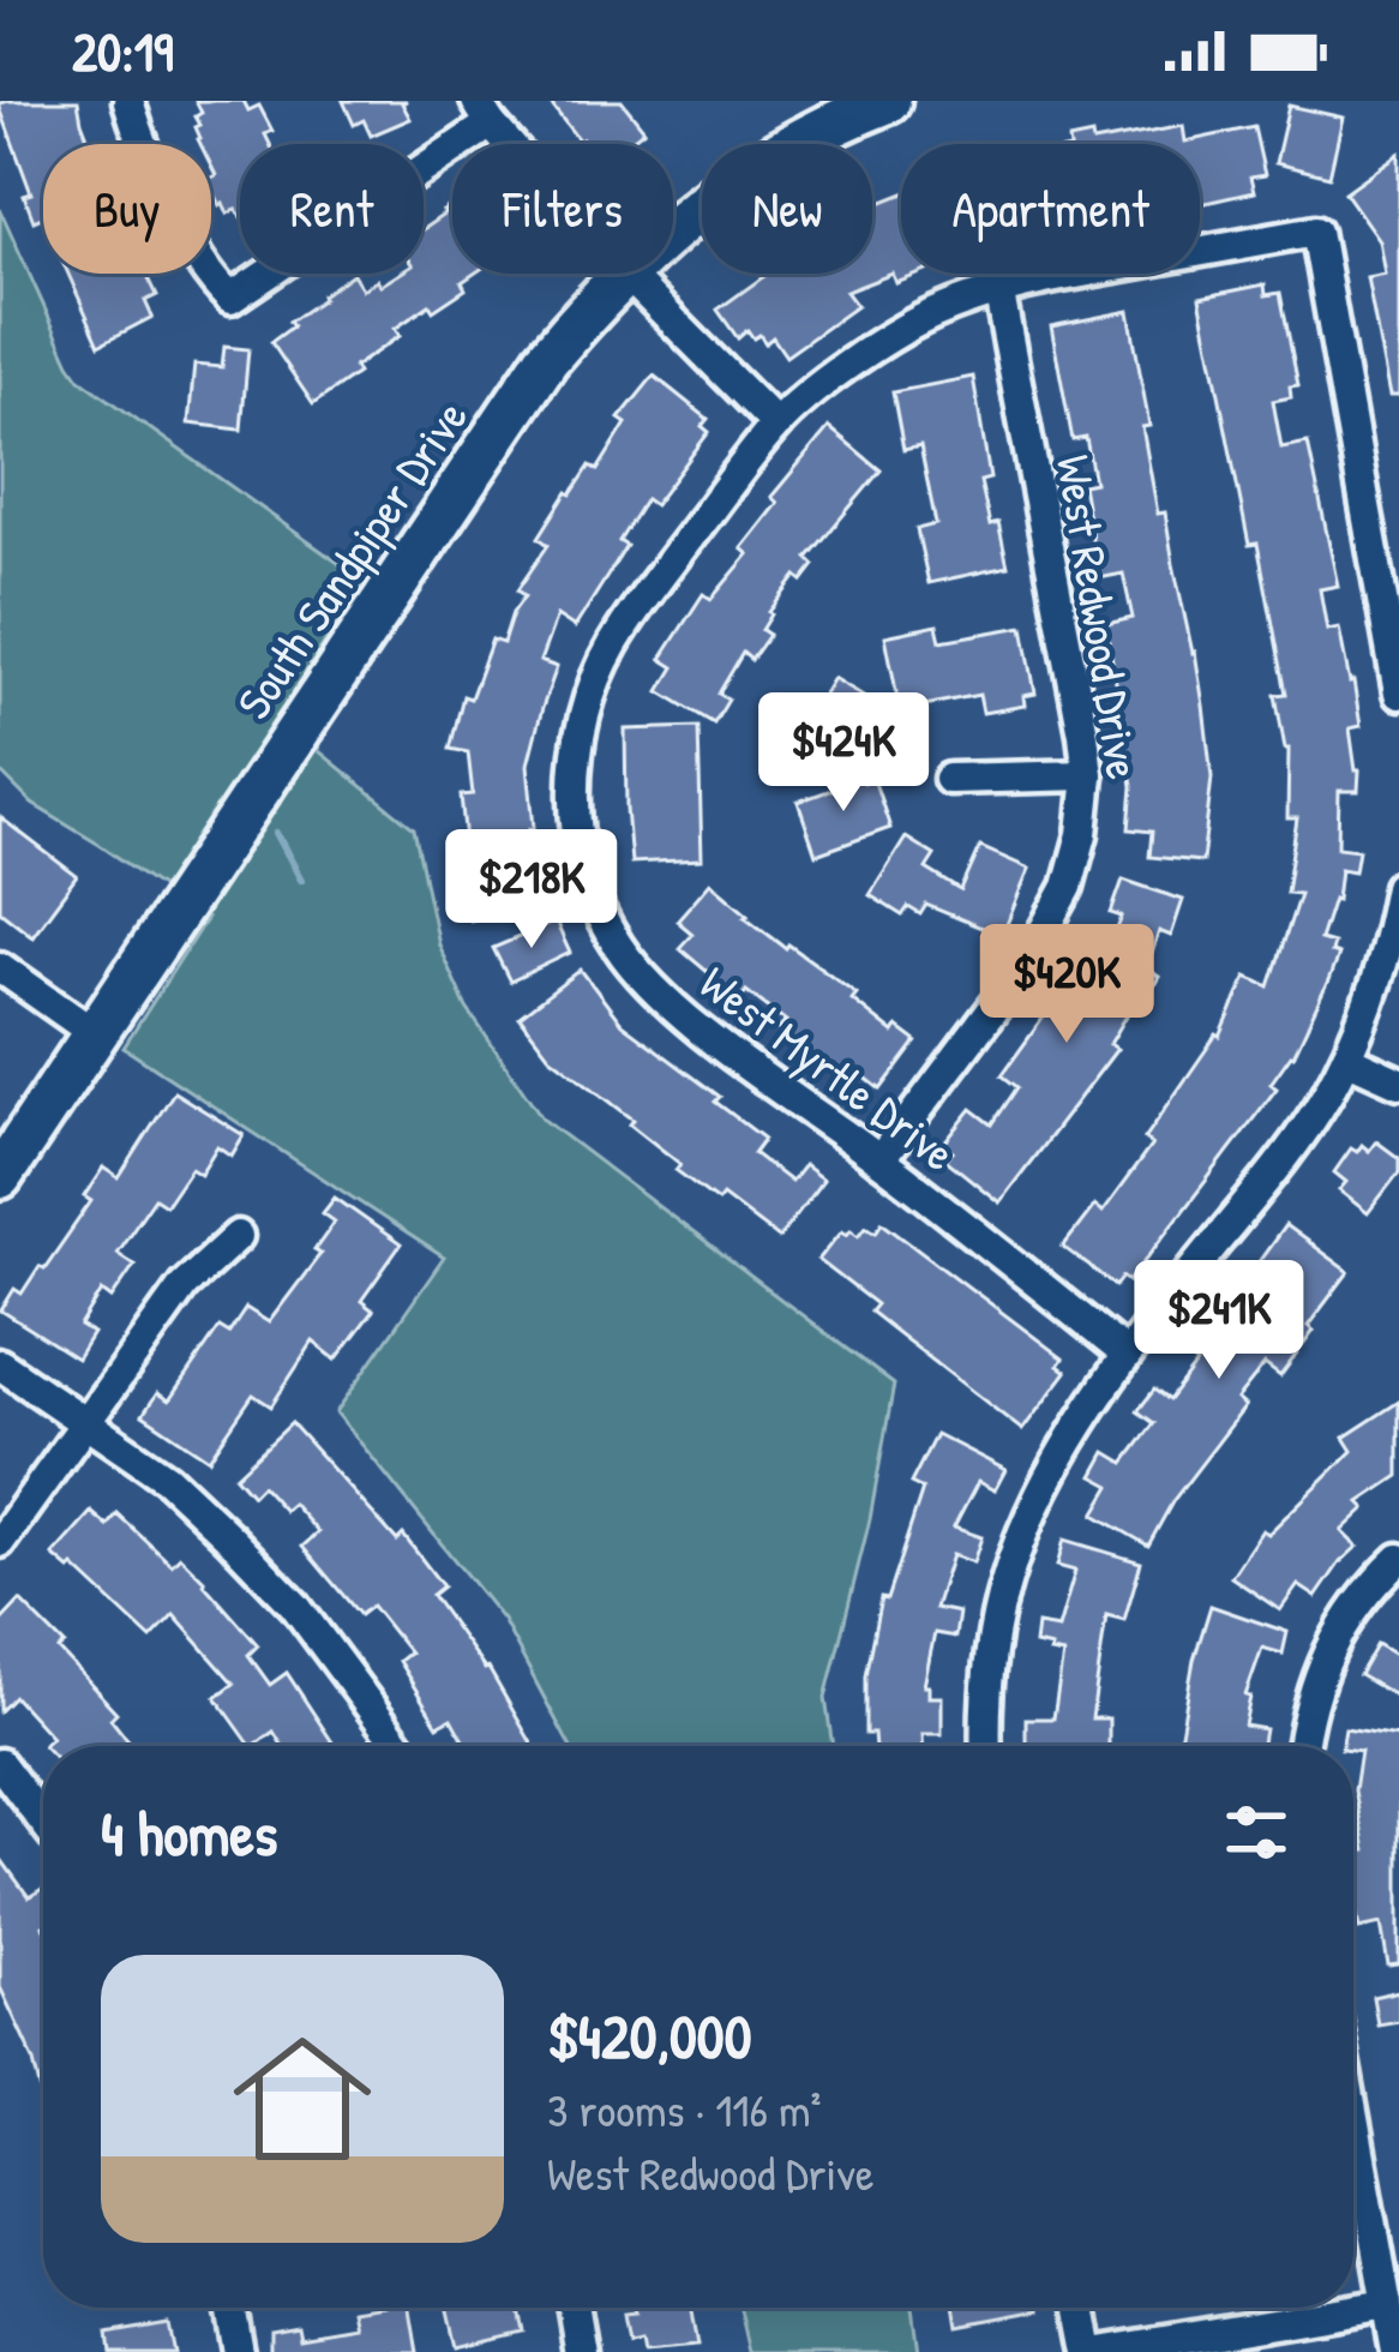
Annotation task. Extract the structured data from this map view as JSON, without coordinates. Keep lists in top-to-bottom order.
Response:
{
  "streets": {
    "street": ["South Sandpiper Drive", "West Redwood Drive", "West Myrtle Drive"]
  },
  "crossings": [
    ["West Redwood Drive", "West Myrtle Drive"]
  ],
  "page": {
    "status": "20:19",
    "chip": [
      "Buy",
      "Rent",
      "Filters",
      "New",
      "Apartment"
    ],
    "price": [
      "$424K",
      "$218K",
      "$420K",
      "$241K"
    ],
    "heading": "4 homes",
    "list": [
      {
        "name": "$420,000",
        "note": "3 rooms · 116 m² · West Redwood Drive"
      }
    ]
  }
}
